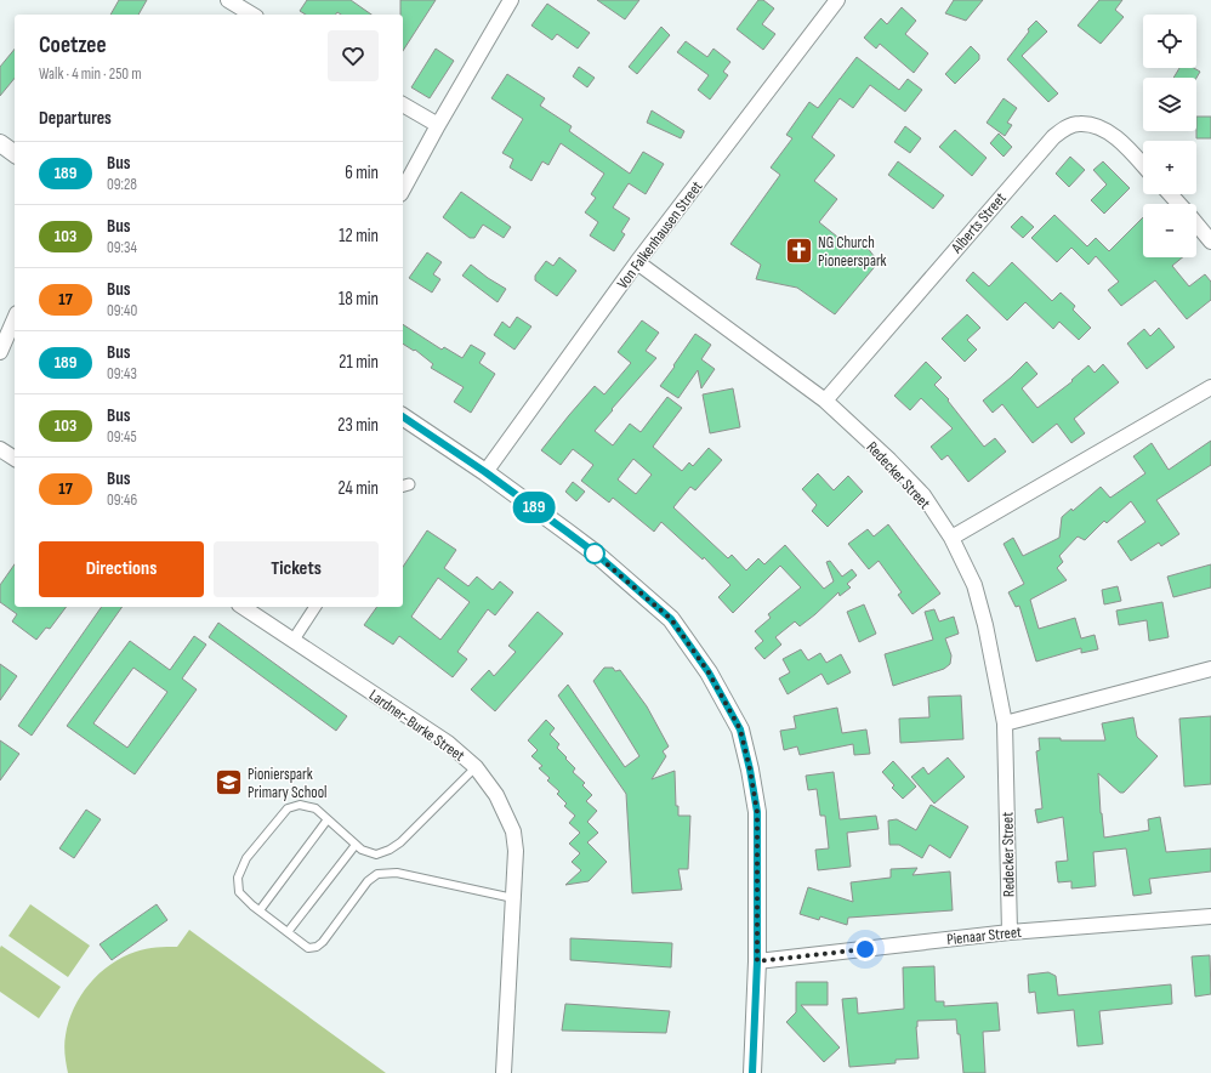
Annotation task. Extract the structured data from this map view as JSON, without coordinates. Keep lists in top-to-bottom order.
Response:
{
  "streets": {
    "street": [
      "Alberts Street",
      "Von Falkenhausen Street",
      "Redecker Street",
      "Lardner-Burke Street",
      "Pienaar Street"
    ]
  },
  "crossings": [
    ["Alberts Street", "Redecker Street"],
    ["Von Falkenhausen Street", "Redecker Street"],
    ["Redecker Street", "Pienaar Street"]
  ],
  "places": {
    "church": ["NG Church Pioneerspark"],
    "school or university": ["Pionierspark Primary School"]
  },
  "lines": ["bus line 189"],
  "page": {
    "on_map": "189",
    "map_buttons": ["+", "−"],
    "heading": [
      ["Coetzee", "Walk · 4 min · 250 m"],
      "Departures"
    ],
    "list": [
      {
        "mark": "189",
        "name": "Bus",
        "note": "09:28",
        "value": "6 min"
      },
      {
        "mark": "103",
        "name": "Bus",
        "note": "09:34",
        "value": "12 min"
      },
      {
        "mark": "17",
        "name": "Bus",
        "note": "09:40",
        "value": "18 min"
      },
      {
        "mark": "189",
        "name": "Bus",
        "note": "09:43",
        "value": "21 min"
      },
      {
        "mark": "103",
        "name": "Bus",
        "note": "09:45",
        "value": "23 min"
      },
      {
        "mark": "17",
        "name": "Bus",
        "note": "09:46",
        "value": "24 min"
      }
    ],
    "buttons": ["Directions", "Tickets"]
  }
}
